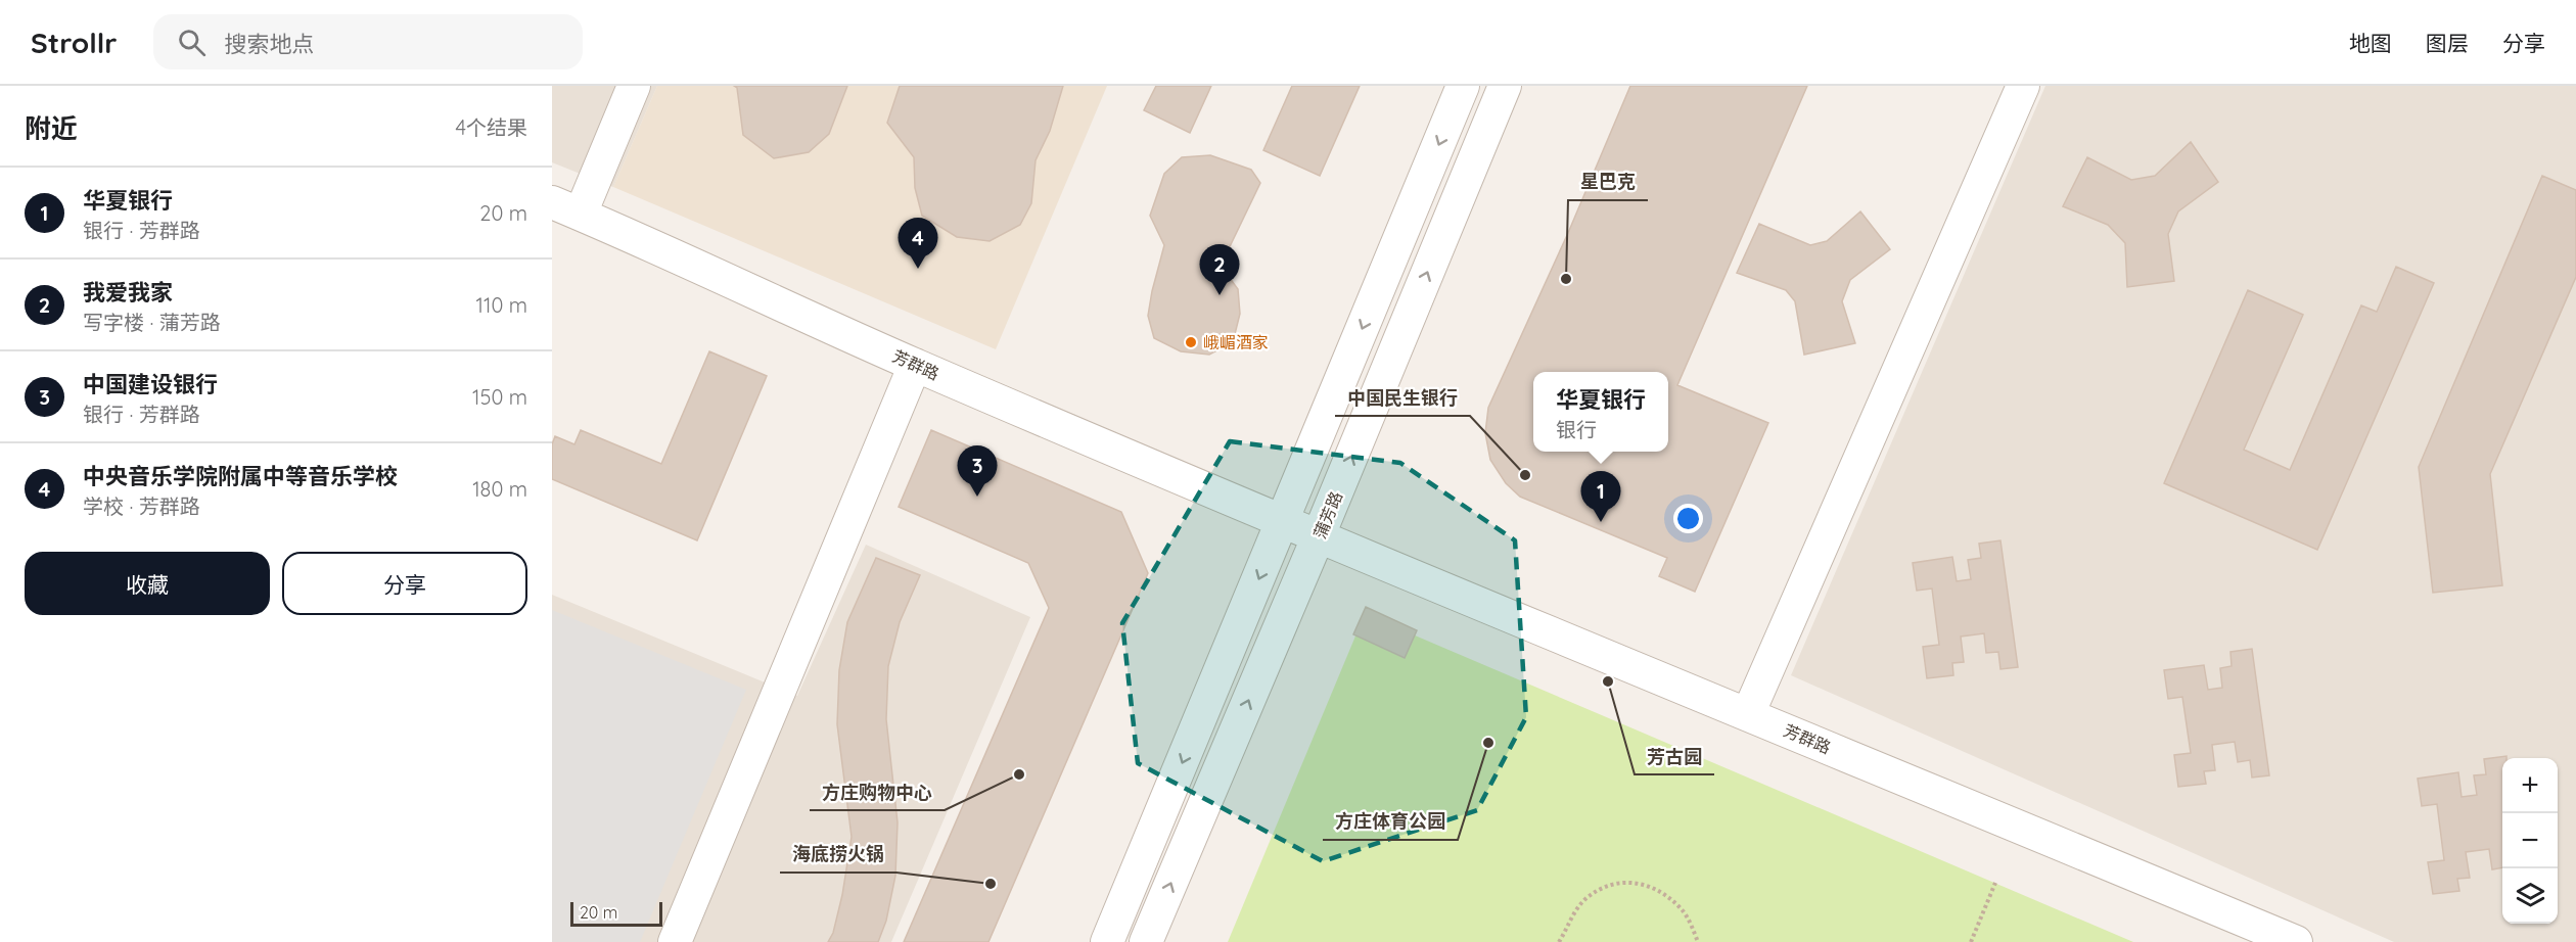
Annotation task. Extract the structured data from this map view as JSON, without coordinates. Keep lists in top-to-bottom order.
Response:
{
  "streets": {
    "street": ["芳群路", "蒲芳路"]
  },
  "crossings": [
    ["芳群路", "蒲芳路"]
  ],
  "places": [
    "星巴克",
    "峨嵋酒家",
    "中国民生银行",
    "芳古园",
    "方庄体育公园",
    "方庄购物中心",
    "海底捞火锅"
  ],
  "scale_bar": "20 m",
  "page": {
    "header": "Strollr",
    "search": "搜索地点",
    "nav": ["地图", "图层", "分享"],
    "heading": ["附近", "4个结果"],
    "list": [
      {
        "mark": "1",
        "name": "华夏银行",
        "note": "银行 · 芳群路",
        "value": "20 m"
      },
      {
        "mark": "2",
        "name": "我爱我家",
        "note": "写字楼 · 蒲芳路",
        "value": "110 m"
      },
      {
        "mark": "3",
        "name": "中国建设银行",
        "note": "银行 · 芳群路",
        "value": "150 m"
      },
      {
        "mark": "4",
        "name": "中央音乐学院附属中等音乐学校",
        "note": "学校 · 芳群路",
        "value": "180 m"
      }
    ],
    "pins": [
      "4",
      "2",
      "3",
      "1"
    ],
    "popup": ["华夏银行", "银行"],
    "buttons": ["收藏", "分享"],
    "map_buttons": ["+", "−"],
    "scale": "20 m"
  }
}
